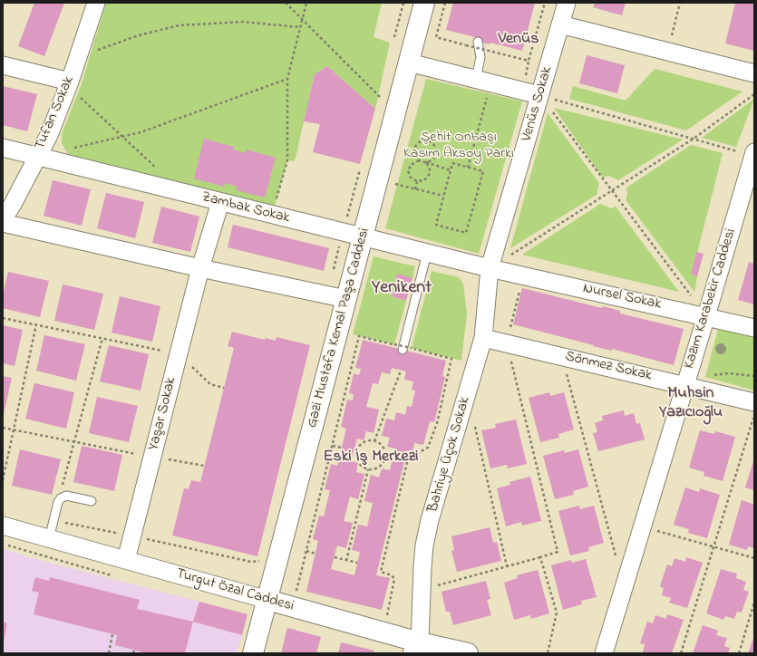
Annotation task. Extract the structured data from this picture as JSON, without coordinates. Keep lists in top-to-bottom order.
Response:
{
  "streets": {
    "street": [
      "Venüs Sokak",
      "Tufan Sokak",
      "Zambak Sokak",
      "Nursel Sokak",
      "Kazım Karabekir Caddesi",
      "Gazi Mustafa Kemal Paşa Caddesi",
      "Sönmez Sokak",
      "Yaşar Sokak",
      "Bahriye Üçok Sokak",
      "Turgut Özal Caddesi"
    ]
  },
  "crossings": [
    ["Venüs Sokak", "Zambak Sokak"],
    ["Venüs Sokak", "Nursel Sokak"],
    ["Venüs Sokak", "Bahriye Üçok Sokak"],
    ["Tufan Sokak", "Zambak Sokak"],
    ["Zambak Sokak", "Nursel Sokak"],
    ["Zambak Sokak", "Gazi Mustafa Kemal Paşa Caddesi"],
    ["Zambak Sokak", "Yaşar Sokak"],
    ["Zambak Sokak", "Bahriye Üçok Sokak"],
    ["Nursel Sokak", "Kazım Karabekir Caddesi"],
    ["Nursel Sokak", "Bahriye Üçok Sokak"],
    ["Kazım Karabekir Caddesi", "Sönmez Sokak"],
    ["Gazi Mustafa Kemal Paşa Caddesi", "Turgut Özal Caddesi"],
    ["Sönmez Sokak", "Bahriye Üçok Sokak"],
    ["Yaşar Sokak", "Turgut Özal Caddesi"],
    ["Bahriye Üçok Sokak", "Turgut Özal Caddesi"]
  ],
  "districts": [
    "Venüs",
    "Yenikent",
    "Muhsin Yazıcıoğlu",
    "Eski İş Merkezi"
  ],
  "parks": ["Şehit Onbaşı Kasım Aksoy Parkı"]
}
